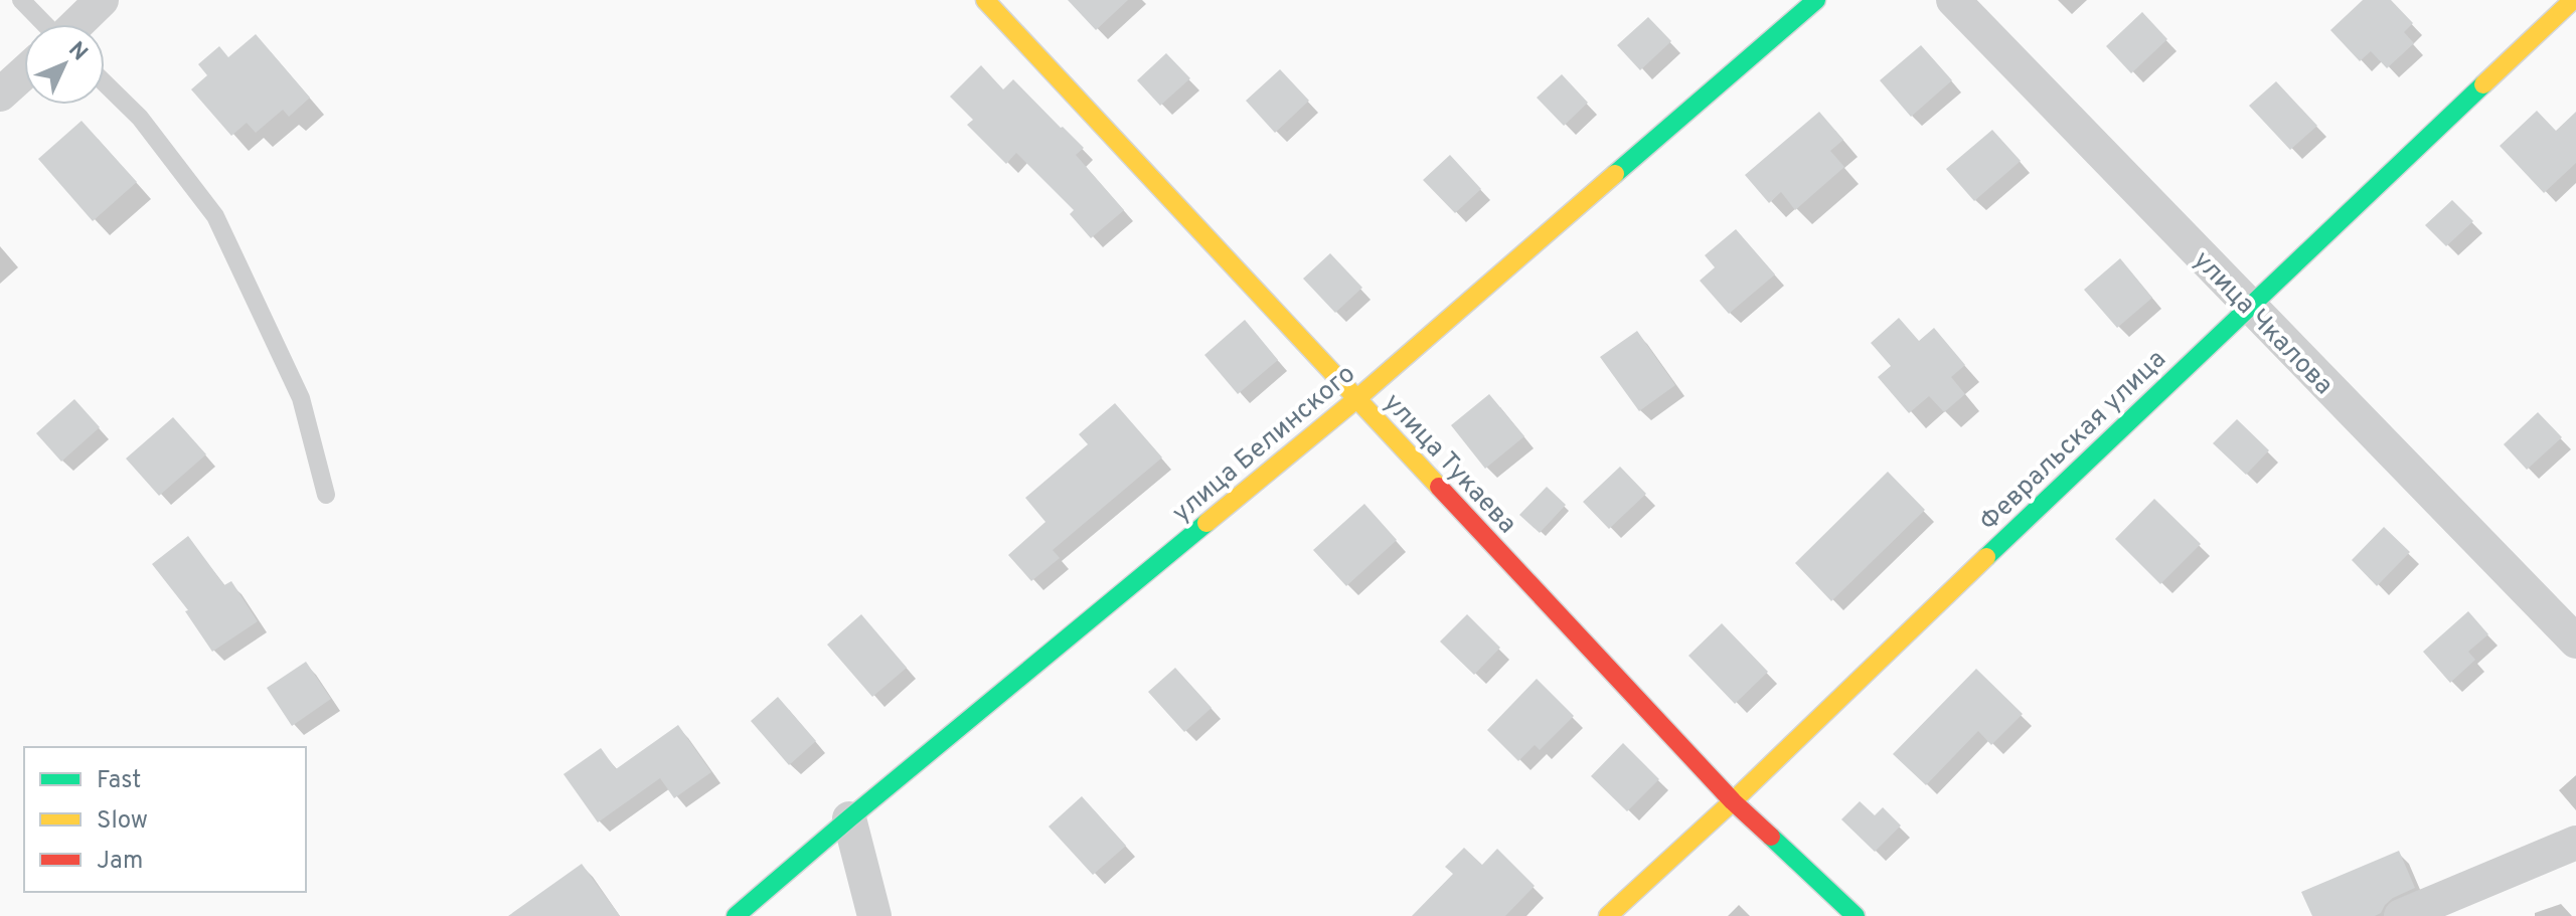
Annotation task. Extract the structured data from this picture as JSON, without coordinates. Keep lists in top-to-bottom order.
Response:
{
  "streets": {
    "street": [
      "улица Чкалова",
      "Февральская улица",
      "улица Белинского",
      "улица Тукаева"
    ]
  },
  "crossings": [
    ["улица Чкалова", "Февральская улица"],
    ["Февральская улица", "улица Тукаева"],
    ["улица Белинского", "улица Тукаева"]
  ],
  "legend": ["Fast", "Slow", "Jam"],
  "north": "top right"
}
